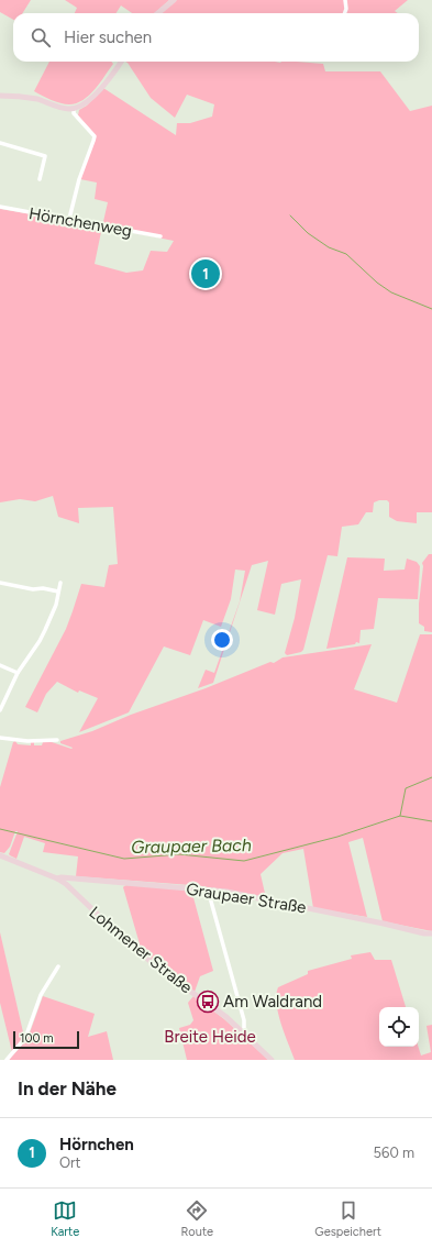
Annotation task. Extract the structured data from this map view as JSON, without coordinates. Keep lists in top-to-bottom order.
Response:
{
  "streets": {
    "street": ["Hörnchenweg", "Graupaer Straße", "Lohmener Straße"]
  },
  "crossings": [
    ["Graupaer Straße", "Lohmener Straße"]
  ],
  "water": ["Graupaer Bach"],
  "parks": ["Breite Heide"],
  "places": {
    "bus stop": ["Am Waldrand"]
  },
  "scale_bar": "100 m",
  "page": {
    "search": "Hier suchen",
    "pins": "1",
    "scale": "100 m",
    "heading": "In der Nähe",
    "list": [
      {
        "mark": "1",
        "name": "Hörnchen",
        "note": "Ort",
        "value": "560 m"
      }
    ],
    "nav": ["Karte", "Route", "Gespeichert"]
  }
}
